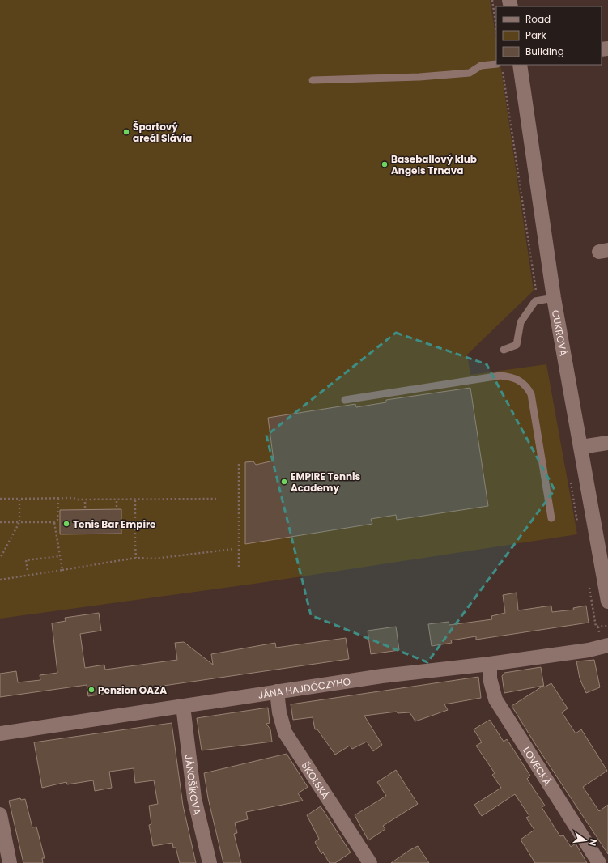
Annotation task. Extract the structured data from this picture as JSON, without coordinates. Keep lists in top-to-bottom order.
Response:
{
  "streets": {
    "street": [
      "CUKROVÁ",
      "JÁNA HAJDÓCZYHO",
      "LOVECKÁ",
      "ŠKOLSKÁ",
      "JÁNOŠÍKOVA"
    ]
  },
  "crossings": [
    ["JÁNA HAJDÓCZYHO", "LOVECKÁ"],
    ["JÁNA HAJDÓCZYHO", "ŠKOLSKÁ"],
    ["JÁNA HAJDÓCZYHO", "JÁNOŠÍKOVA"]
  ],
  "places": [
    "Športový areál Slávia",
    "Baseballový klub Angels Trnava",
    "EMPIRE Tennis Academy",
    "Tenis Bar Empire",
    "Penzion OAZA"
  ],
  "legend": ["Road", "Park", "Building"],
  "north": "right"
}
